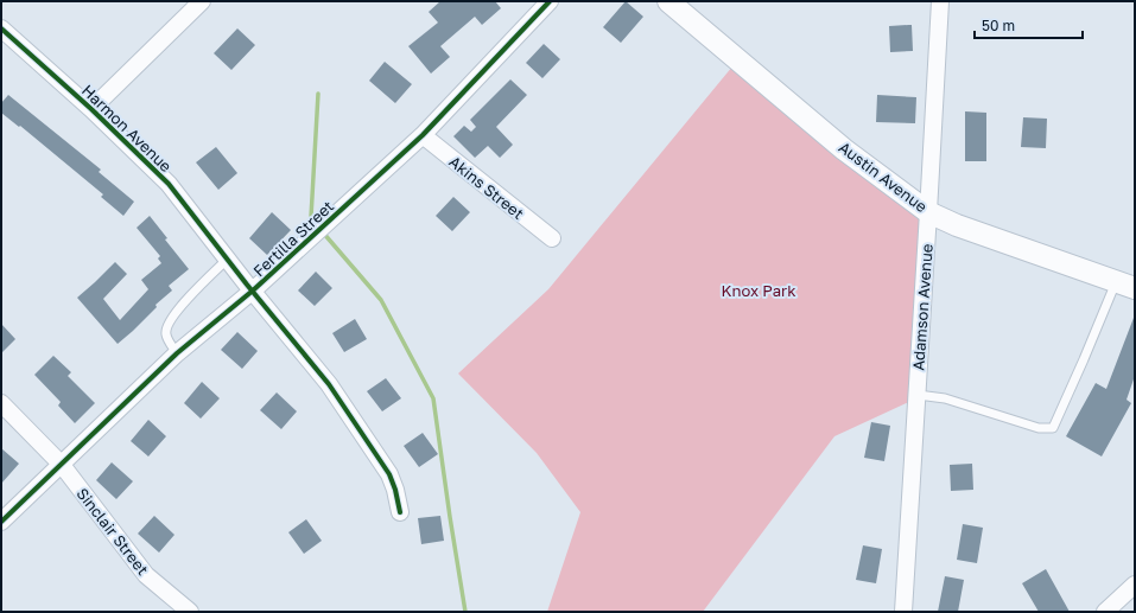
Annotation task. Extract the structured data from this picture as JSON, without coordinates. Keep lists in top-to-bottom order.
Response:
{
  "streets": {
    "street": [
      "Harmon Avenue",
      "Austin Avenue",
      "Akins Street",
      "Fertilla Street",
      "Adamson Avenue",
      "Sinclair Street"
    ]
  },
  "crossings": [
    ["Harmon Avenue", "Fertilla Street"],
    ["Austin Avenue", "Adamson Avenue"],
    ["Akins Street", "Fertilla Street"],
    ["Fertilla Street", "Sinclair Street"]
  ],
  "parks": ["Knox Park"],
  "scale_bar": "50 m"
}
